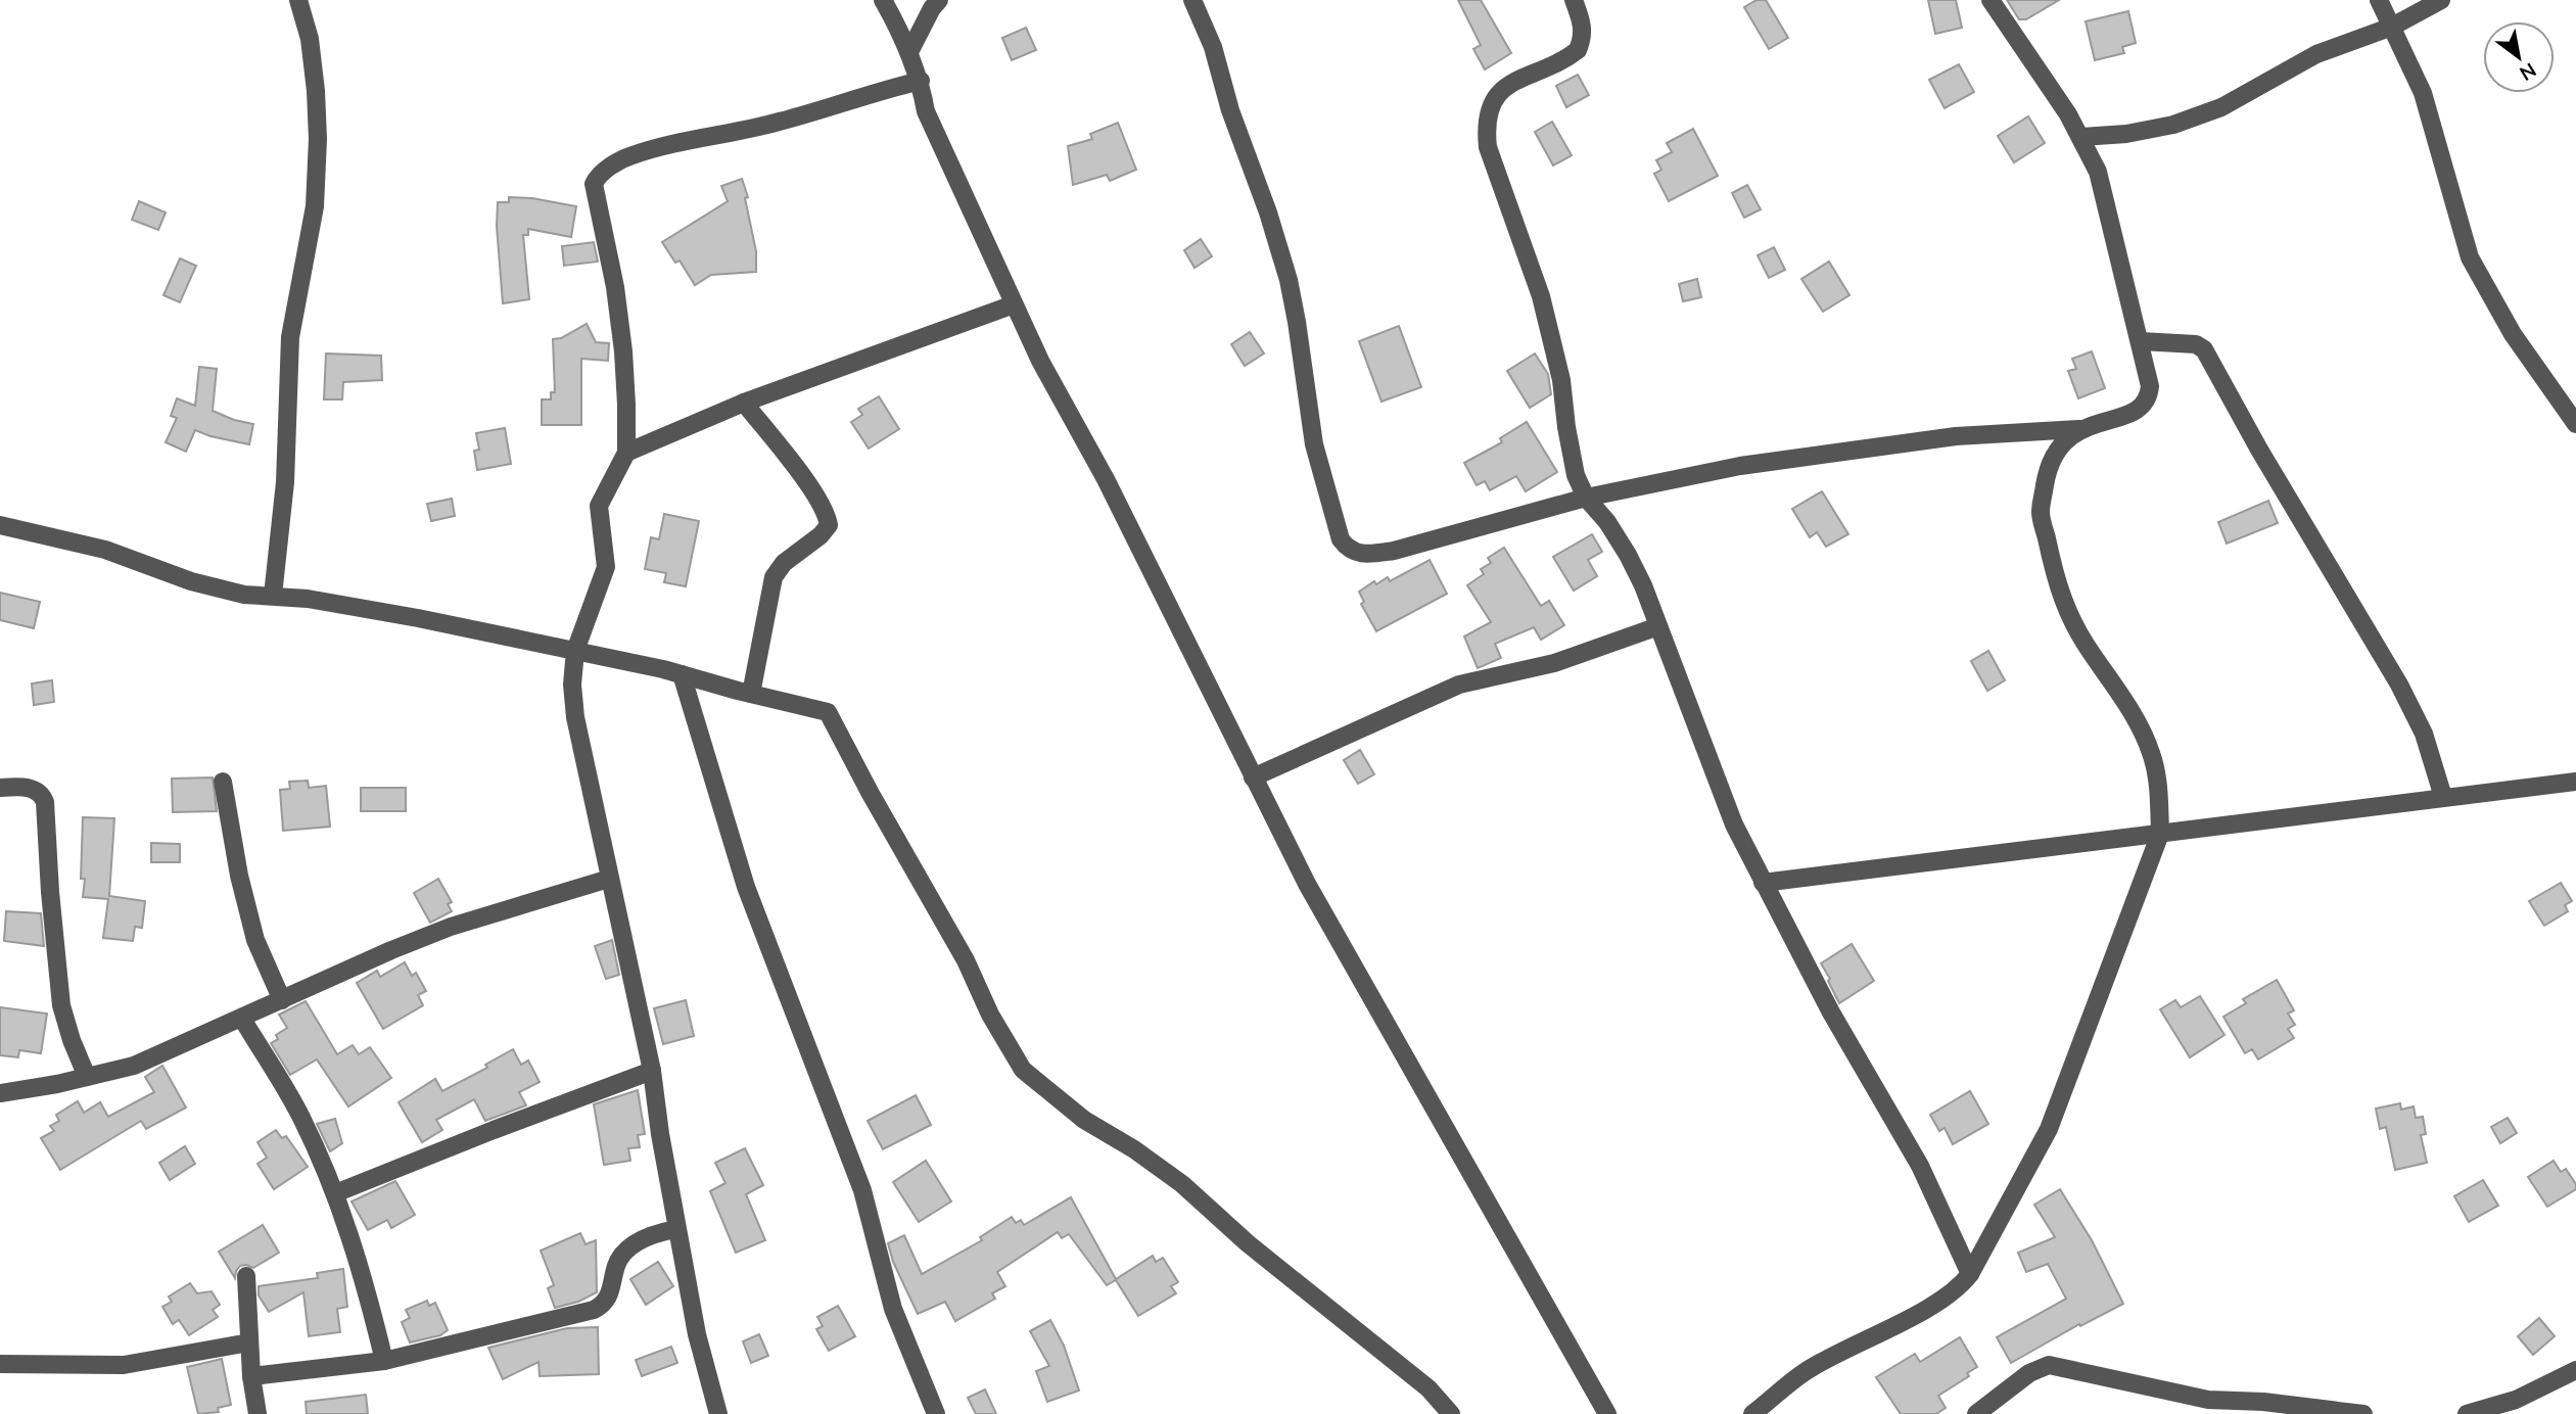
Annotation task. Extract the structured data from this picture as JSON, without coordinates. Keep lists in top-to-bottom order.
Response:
{
  "north": "bottom right"
}
